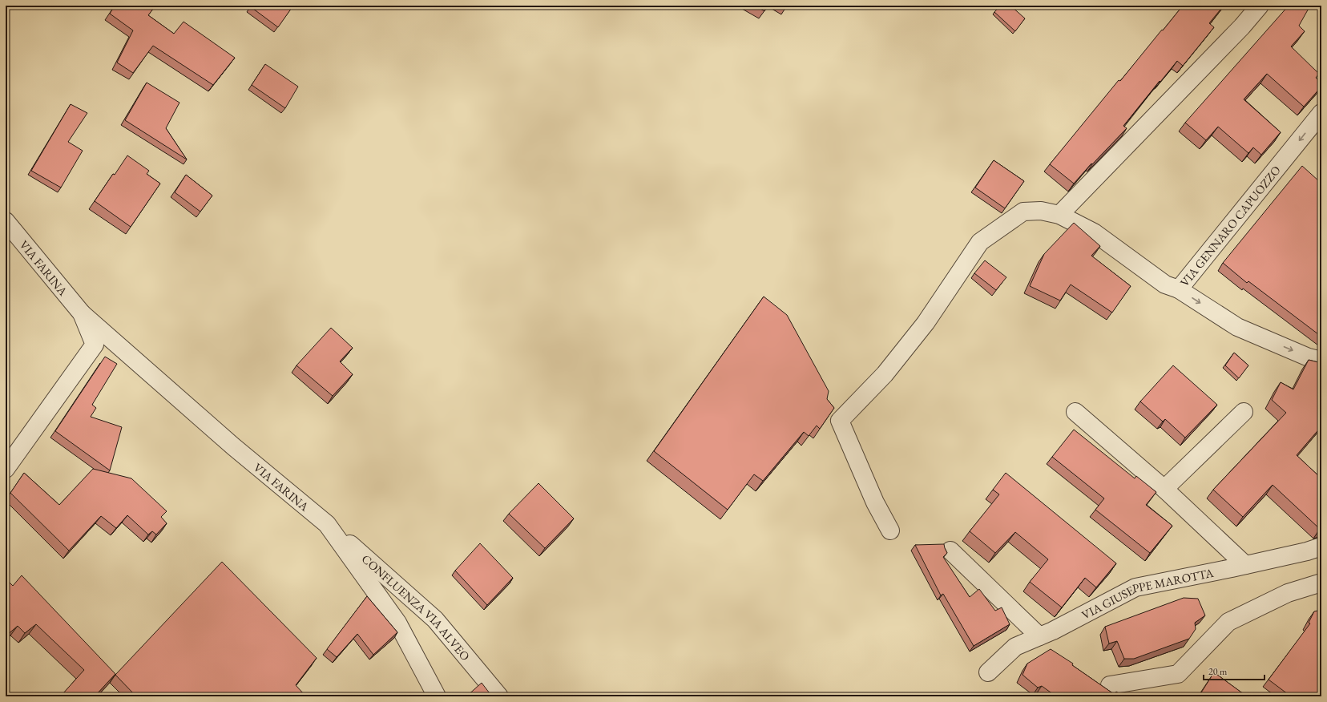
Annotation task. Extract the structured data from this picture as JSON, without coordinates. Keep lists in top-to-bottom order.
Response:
{
  "streets": {
    "street": [
      "VIA GENNARO CAPUOZZO",
      "VIA FARINA",
      "VIA GIUSEPPE MAROTTA",
      "CONFLUENZA VIA ALVEO"
    ]
  },
  "crossings": [
    ["VIA FARINA", "CONFLUENZA VIA ALVEO"]
  ],
  "scale_bar": "20 m"
}
